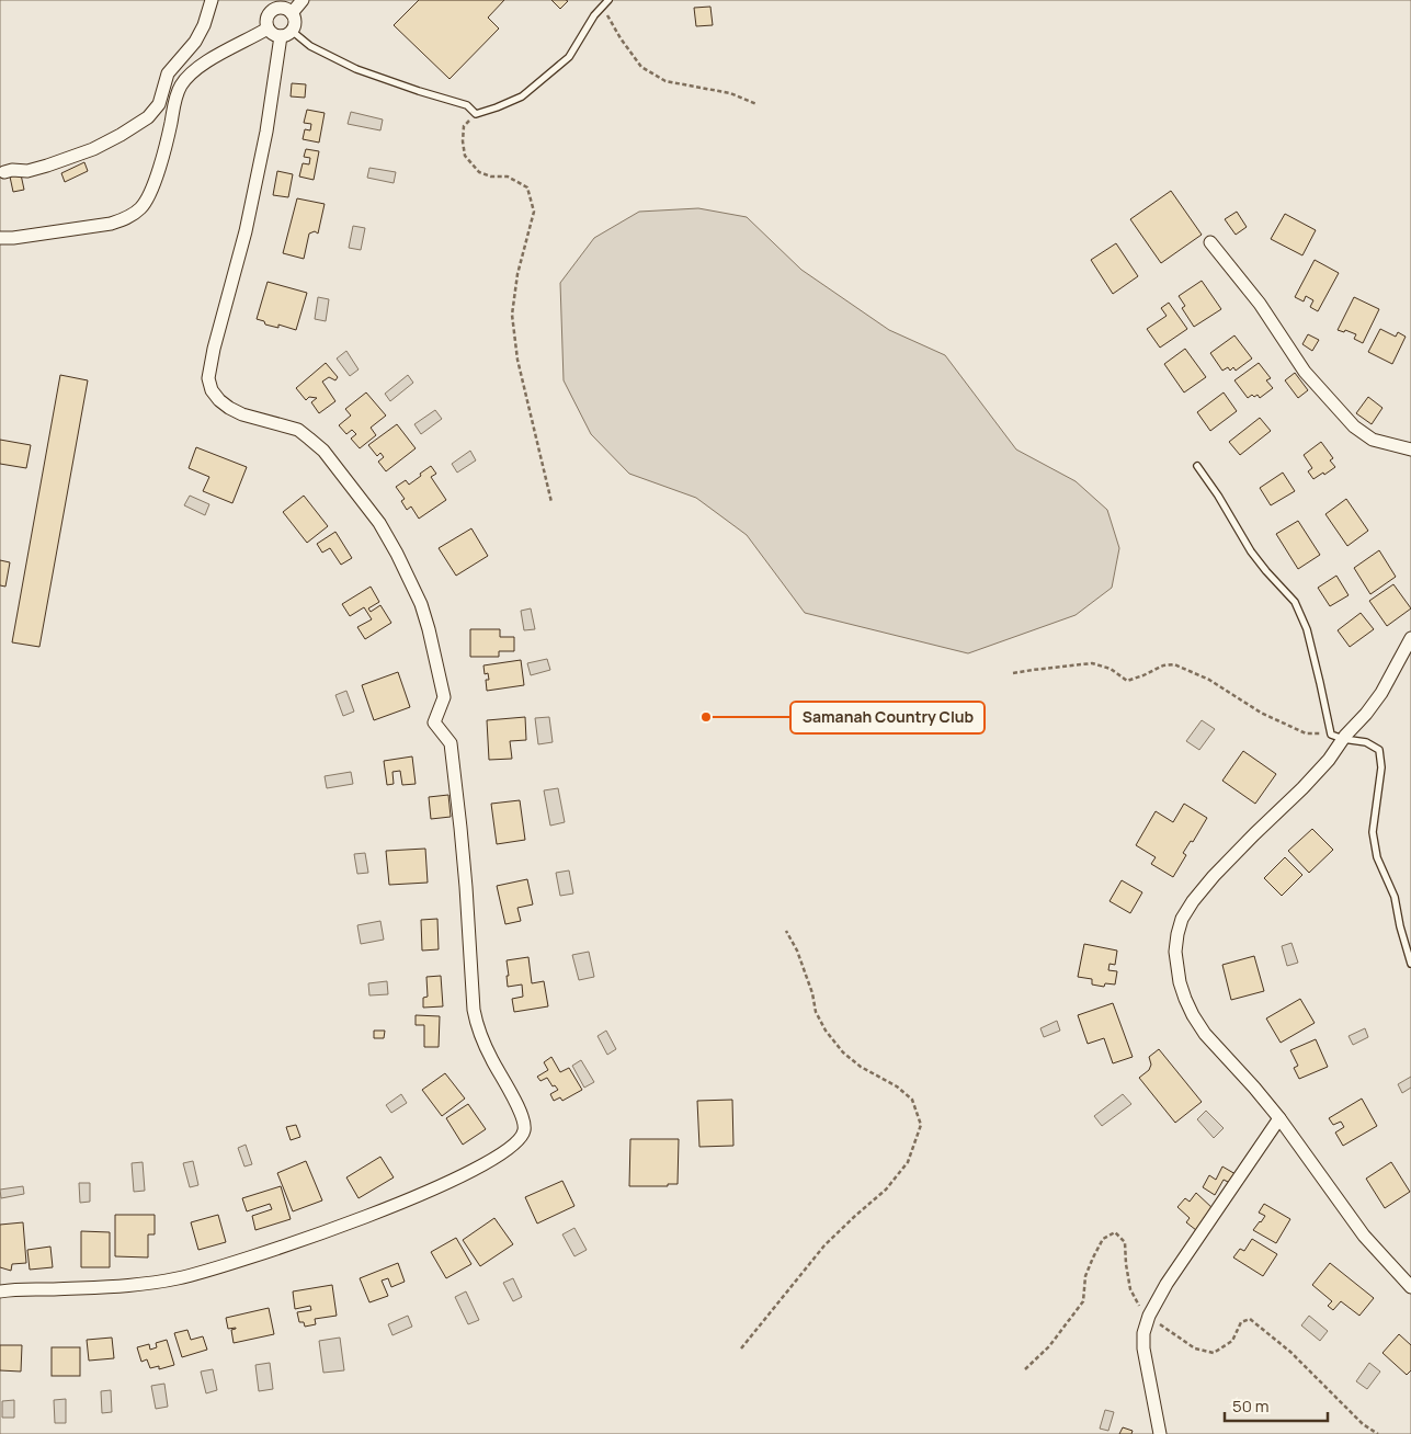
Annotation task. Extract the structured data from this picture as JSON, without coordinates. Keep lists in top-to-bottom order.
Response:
{
  "places": ["Samanah Country Club"],
  "scale_bar": "50 m"
}
